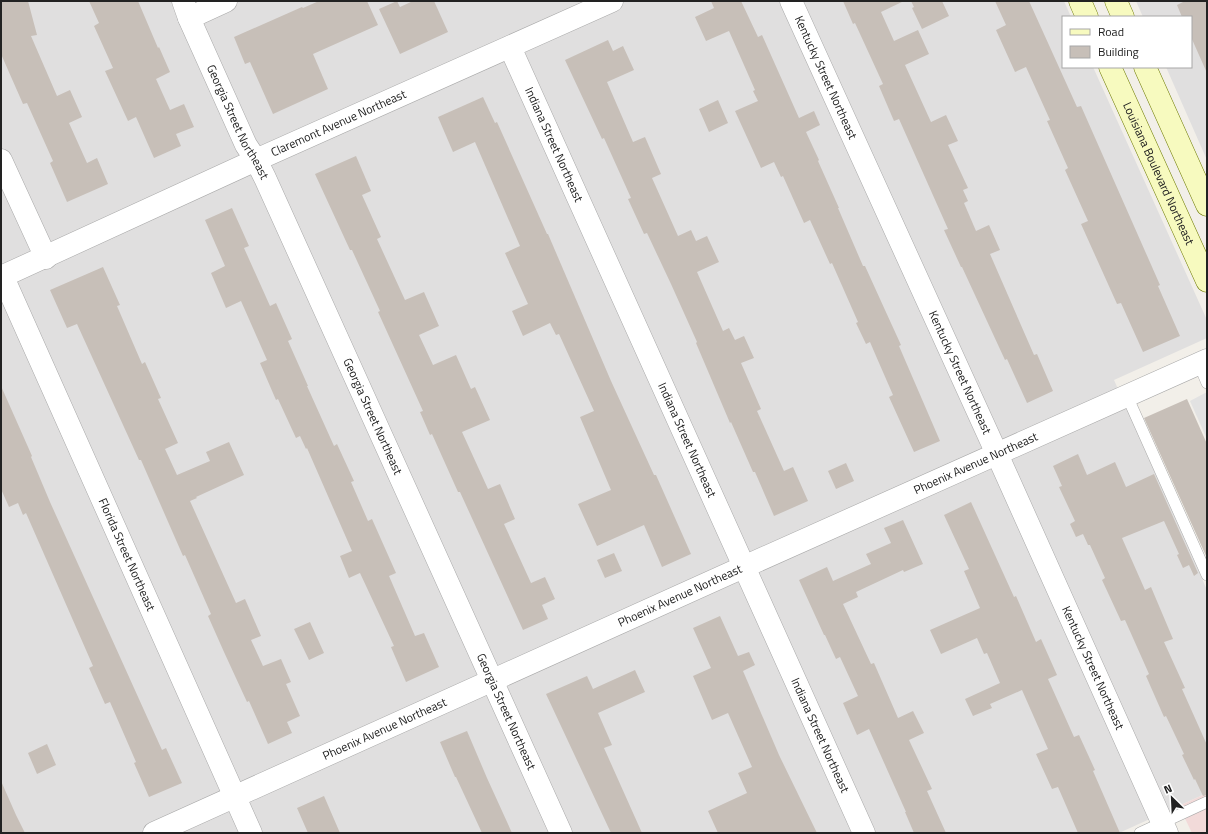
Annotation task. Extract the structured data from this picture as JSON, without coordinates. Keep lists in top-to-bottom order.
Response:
{
  "streets": {
    "main road": ["Louisiana Boulevard Northeast"],
    "street": [
      "Kentucky Street Northeast",
      "Georgia Street Northeast",
      "Claremont Avenue Northeast",
      "Indiana Street Northeast",
      "Phoenix Avenue Northeast",
      "Florida Street Northeast"
    ]
  },
  "crossings": [
    ["Kentucky Street Northeast", "Phoenix Avenue Northeast"],
    ["Georgia Street Northeast", "Claremont Avenue Northeast"],
    ["Georgia Street Northeast", "Phoenix Avenue Northeast"],
    ["Claremont Avenue Northeast", "Indiana Street Northeast"],
    ["Claremont Avenue Northeast", "Florida Street Northeast"],
    ["Indiana Street Northeast", "Phoenix Avenue Northeast"],
    ["Phoenix Avenue Northeast", "Florida Street Northeast"]
  ],
  "legend": ["Road", "Building"],
  "north": "top left"
}
